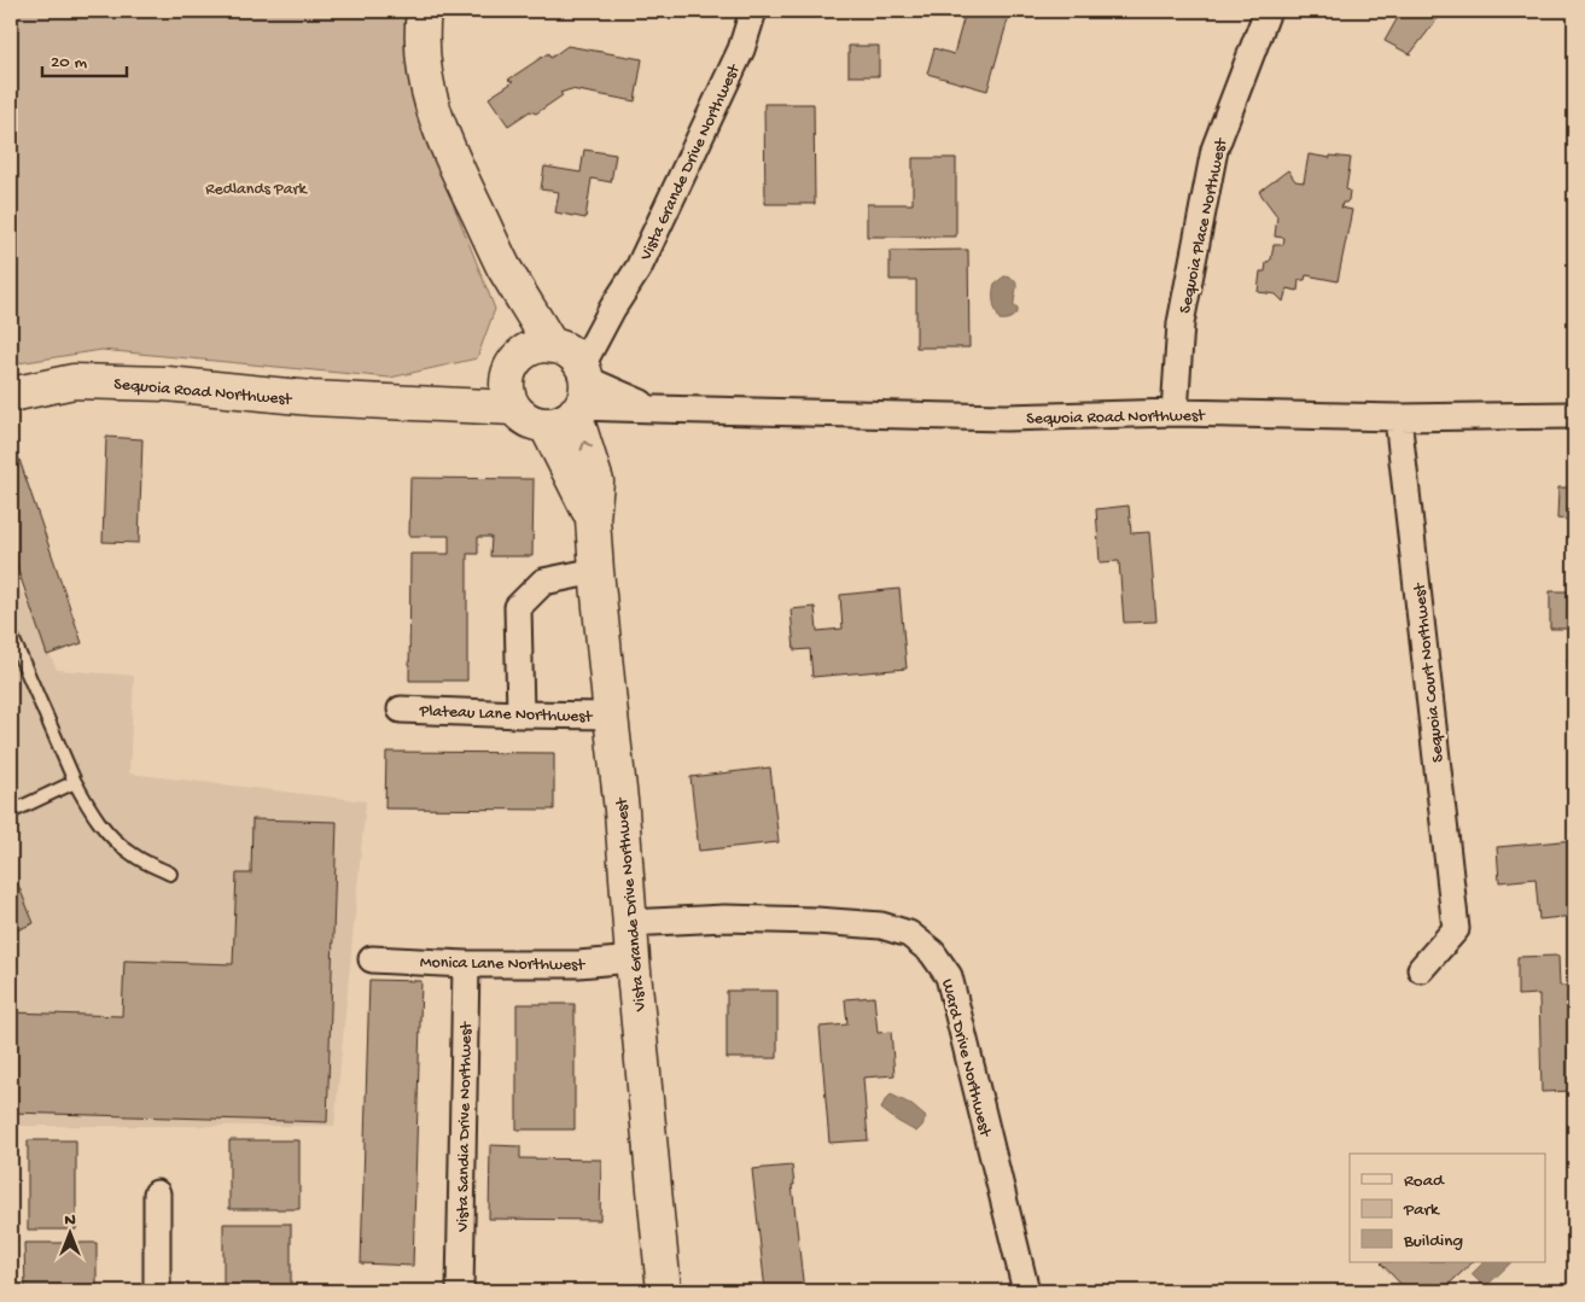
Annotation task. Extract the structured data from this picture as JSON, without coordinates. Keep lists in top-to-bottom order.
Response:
{
  "streets": {
    "street": [
      "Vista Grande Drive Northwest",
      "Sequoia Place Northwest",
      "Sequoia Road Northwest",
      "Sequoia Court Northwest",
      "Plateau Lane Northwest",
      "Monica Lane Northwest",
      "Ward Drive Northwest",
      "Vista Sandia Drive Northwest"
    ]
  },
  "crossings": [
    ["Vista Grande Drive Northwest", "Sequoia Road Northwest"],
    ["Vista Grande Drive Northwest", "Plateau Lane Northwest"],
    ["Vista Grande Drive Northwest", "Monica Lane Northwest"],
    ["Vista Grande Drive Northwest", "Ward Drive Northwest"],
    ["Sequoia Place Northwest", "Sequoia Road Northwest"],
    ["Sequoia Road Northwest", "Sequoia Court Northwest"],
    ["Monica Lane Northwest", "Vista Sandia Drive Northwest"]
  ],
  "parks": ["Redlands Park"],
  "legend": ["Road", "Park", "Building"],
  "scale_bar": "20 m",
  "north": "top"
}
